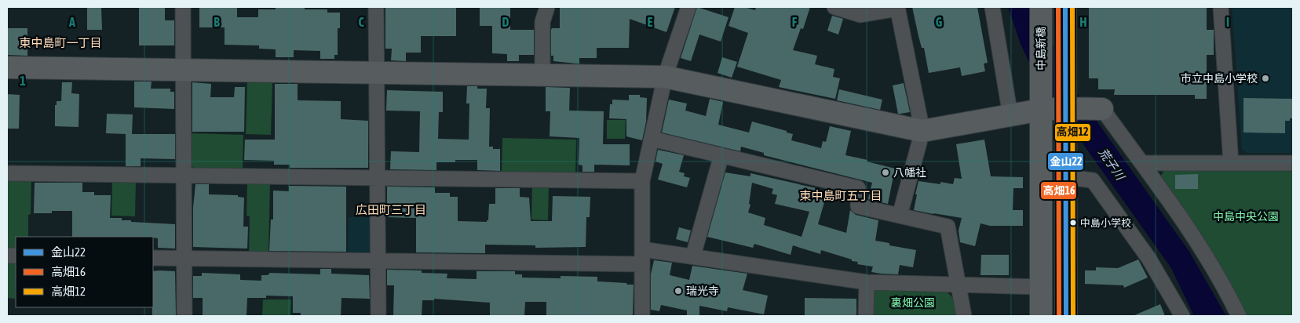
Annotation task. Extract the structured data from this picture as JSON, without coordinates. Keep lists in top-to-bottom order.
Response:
{
  "streets": {
    "street": ["中島新橋"]
  },
  "districts": ["東中島町一丁目", "東中島町五丁目", "広田町三丁目"],
  "water": ["荒子川"],
  "parks": ["中島中央公園", "裏畑公園"],
  "places": [
    "市立中島小学校",
    "八幡社",
    "中島小学校",
    "瑞光寺"
  ],
  "lines": ["transit line 金山22", "transit line 高畑16", "transit line 高畑12"],
  "legend": ["金山22", "高畑16", "高畑12"],
  "grid": {
    "columns": [
      "A",
      "B",
      "C",
      "D",
      "E",
      "F",
      "G",
      "H",
      "I"
    ],
    "rows": ["1"]
  }
}
